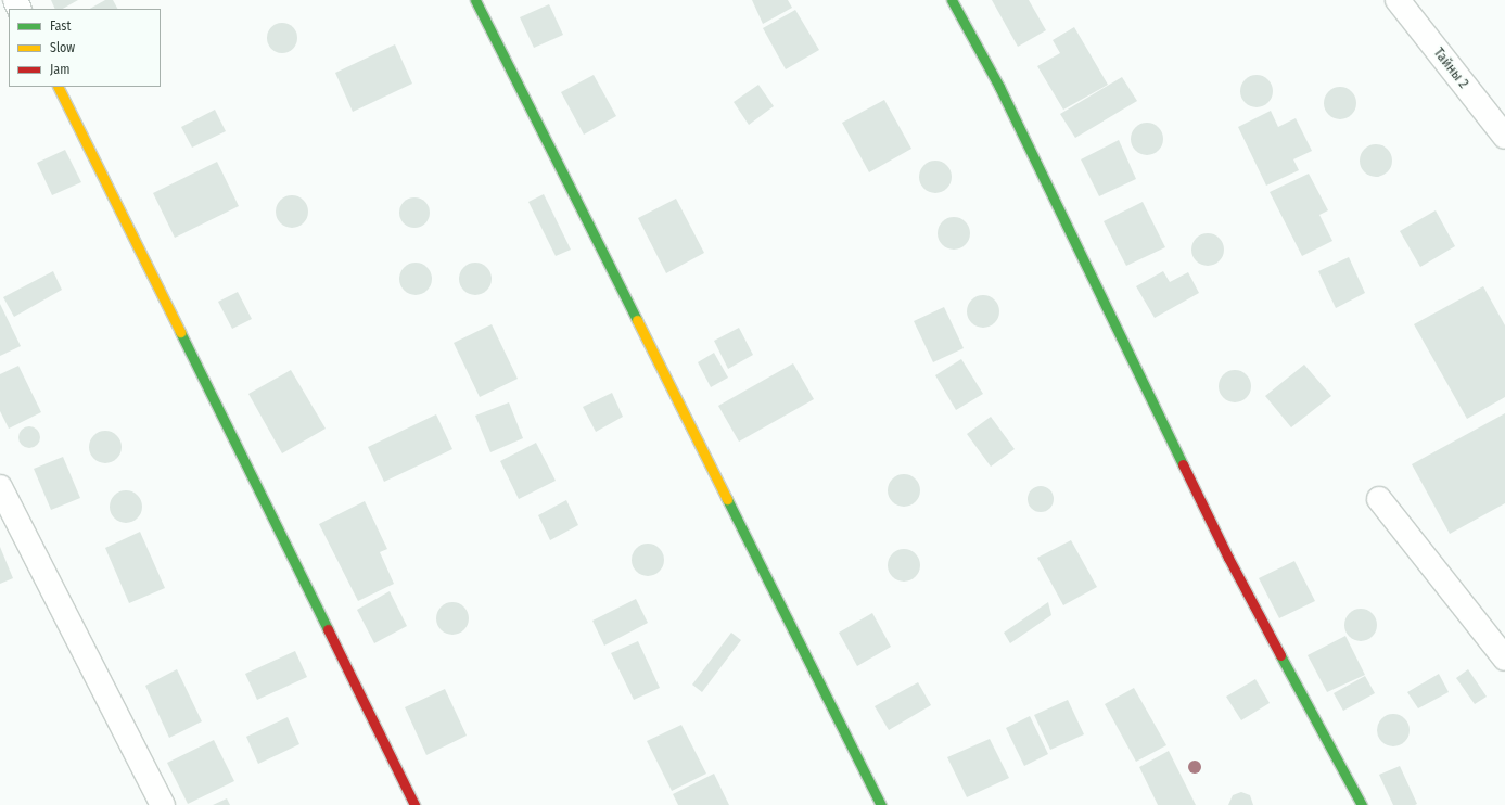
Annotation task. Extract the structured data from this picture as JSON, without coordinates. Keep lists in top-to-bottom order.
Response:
{
  "streets": {
    "street": ["Тайны 2"]
  },
  "legend": ["Fast", "Slow", "Jam"]
}
